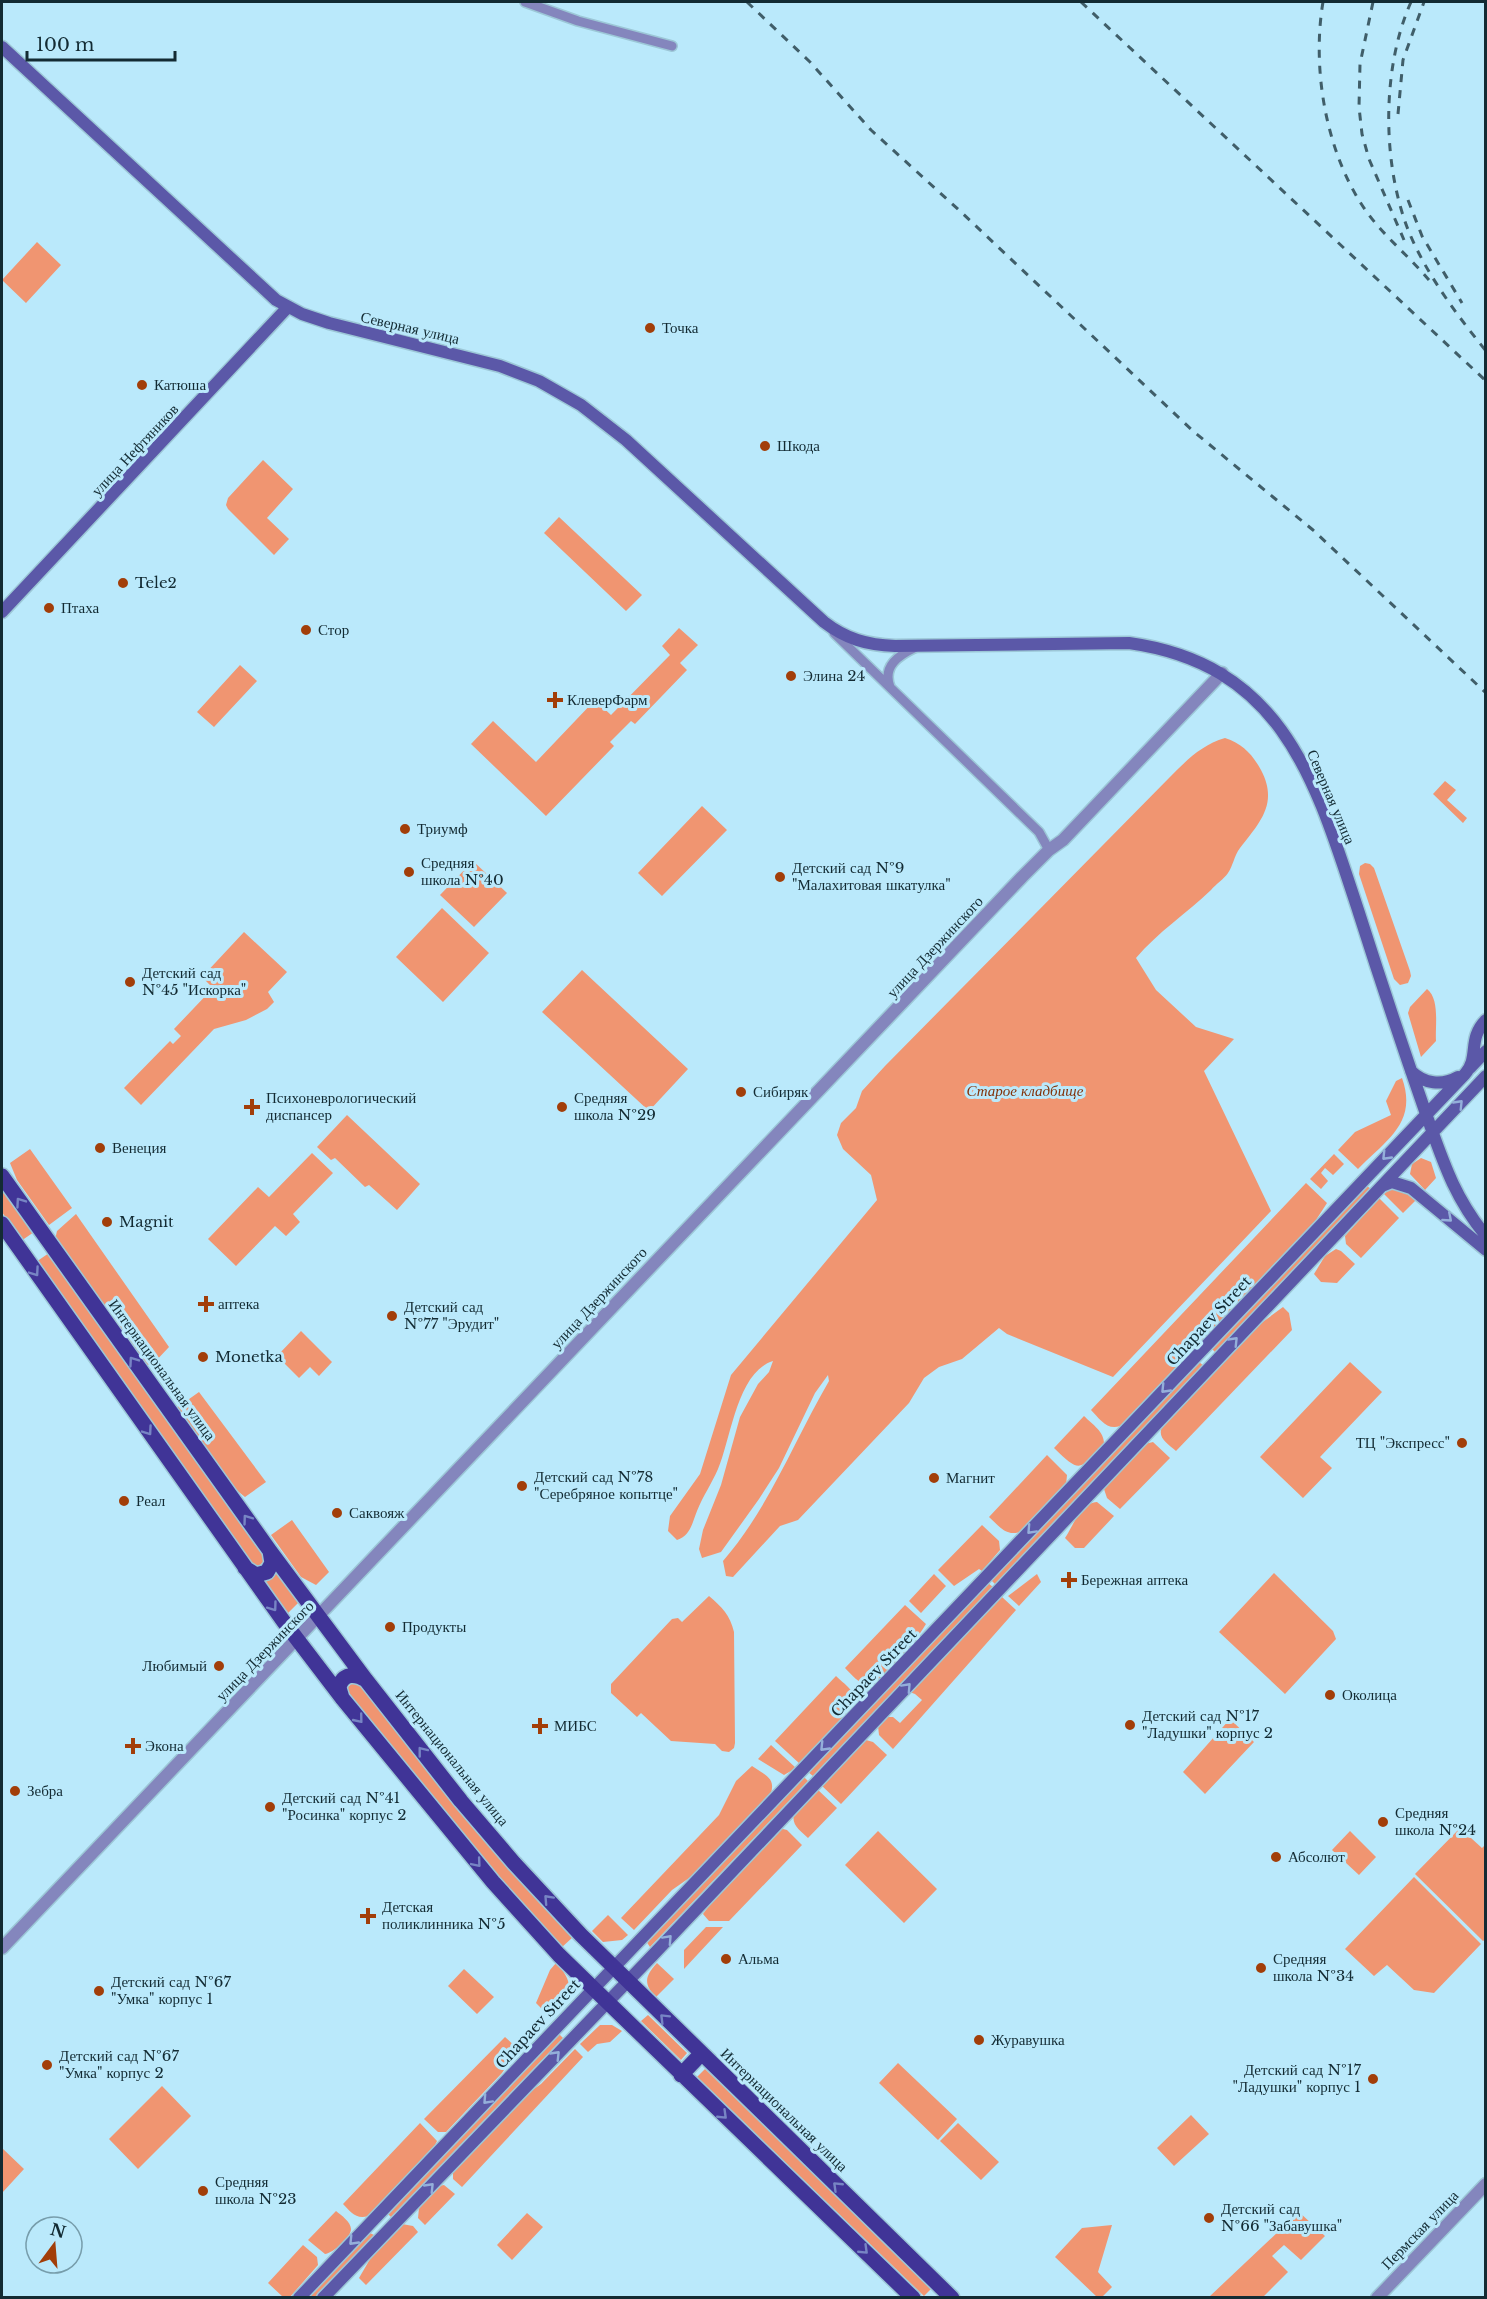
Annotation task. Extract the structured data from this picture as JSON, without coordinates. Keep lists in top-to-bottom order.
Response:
{
  "streets": {
    "main road": [
      "Северная улица",
      "улица Нефтяников",
      "Chapaev Street",
      "Интернациональная улица"
    ],
    "street": ["улица Дзержинского", "Пермская улица"]
  },
  "crossings": [
    ["Северная улица", "улица Нефтяников"],
    ["Северная улица", "улица Дзержинского"],
    ["Северная улица", "Chapaev Street"],
    ["улица Дзержинского", "Интернациональная улица"],
    ["Chapaev Street", "Интернациональная улица"]
  ],
  "parks": ["Старое кладбище"],
  "places": {
    "other": [
      "Точка",
      "Катюша",
      "Шкода",
      "Tele2",
      "Птаха",
      "Стор",
      "Элина 24",
      "Триумф",
      "Средняя школа №40",
      "Детский сад №9 \"Малахитовая шкатулка\"",
      "Детский сад №45 \"Искорка\"",
      "Сибиряк",
      "Средняя школа №29",
      "Венеция",
      "Magnit",
      "Детский сад №77 \"Эрудит\"",
      "Monetka",
      "ТЦ \"Экспресс\"",
      "Магнит",
      "Детский сад №78 \"Серебряное копытце\"",
      "Реал",
      "Саквояж",
      "Продукты",
      "Любимый",
      "Околица",
      "Детский сад №17 \"Ладушки\" корпус 2",
      "Зебра",
      "Детский сад №41 \"Росинка\" корпус 2",
      "Средняя школа №24",
      "Абсолют",
      "Альма",
      "Средняя школа №34",
      "Детский сад №67 \"Умка\" корпус 1",
      "Журавушка",
      "Детский сад №67 \"Умка\" корпус 2",
      "Детский сад №17 \"Ладушки\" корпус 1",
      "Средняя школа №23",
      "Детский сад №66 \"Забавушка\""
    ],
    "health": [
      "КлеверФарм",
      "Психоневрологический диспансер",
      "аптека",
      "Бережная аптека",
      "МИБС",
      "Экона",
      "Детская поликлинника №5"
    ]
  },
  "scale_bar": "100 m",
  "north": "top"
}
